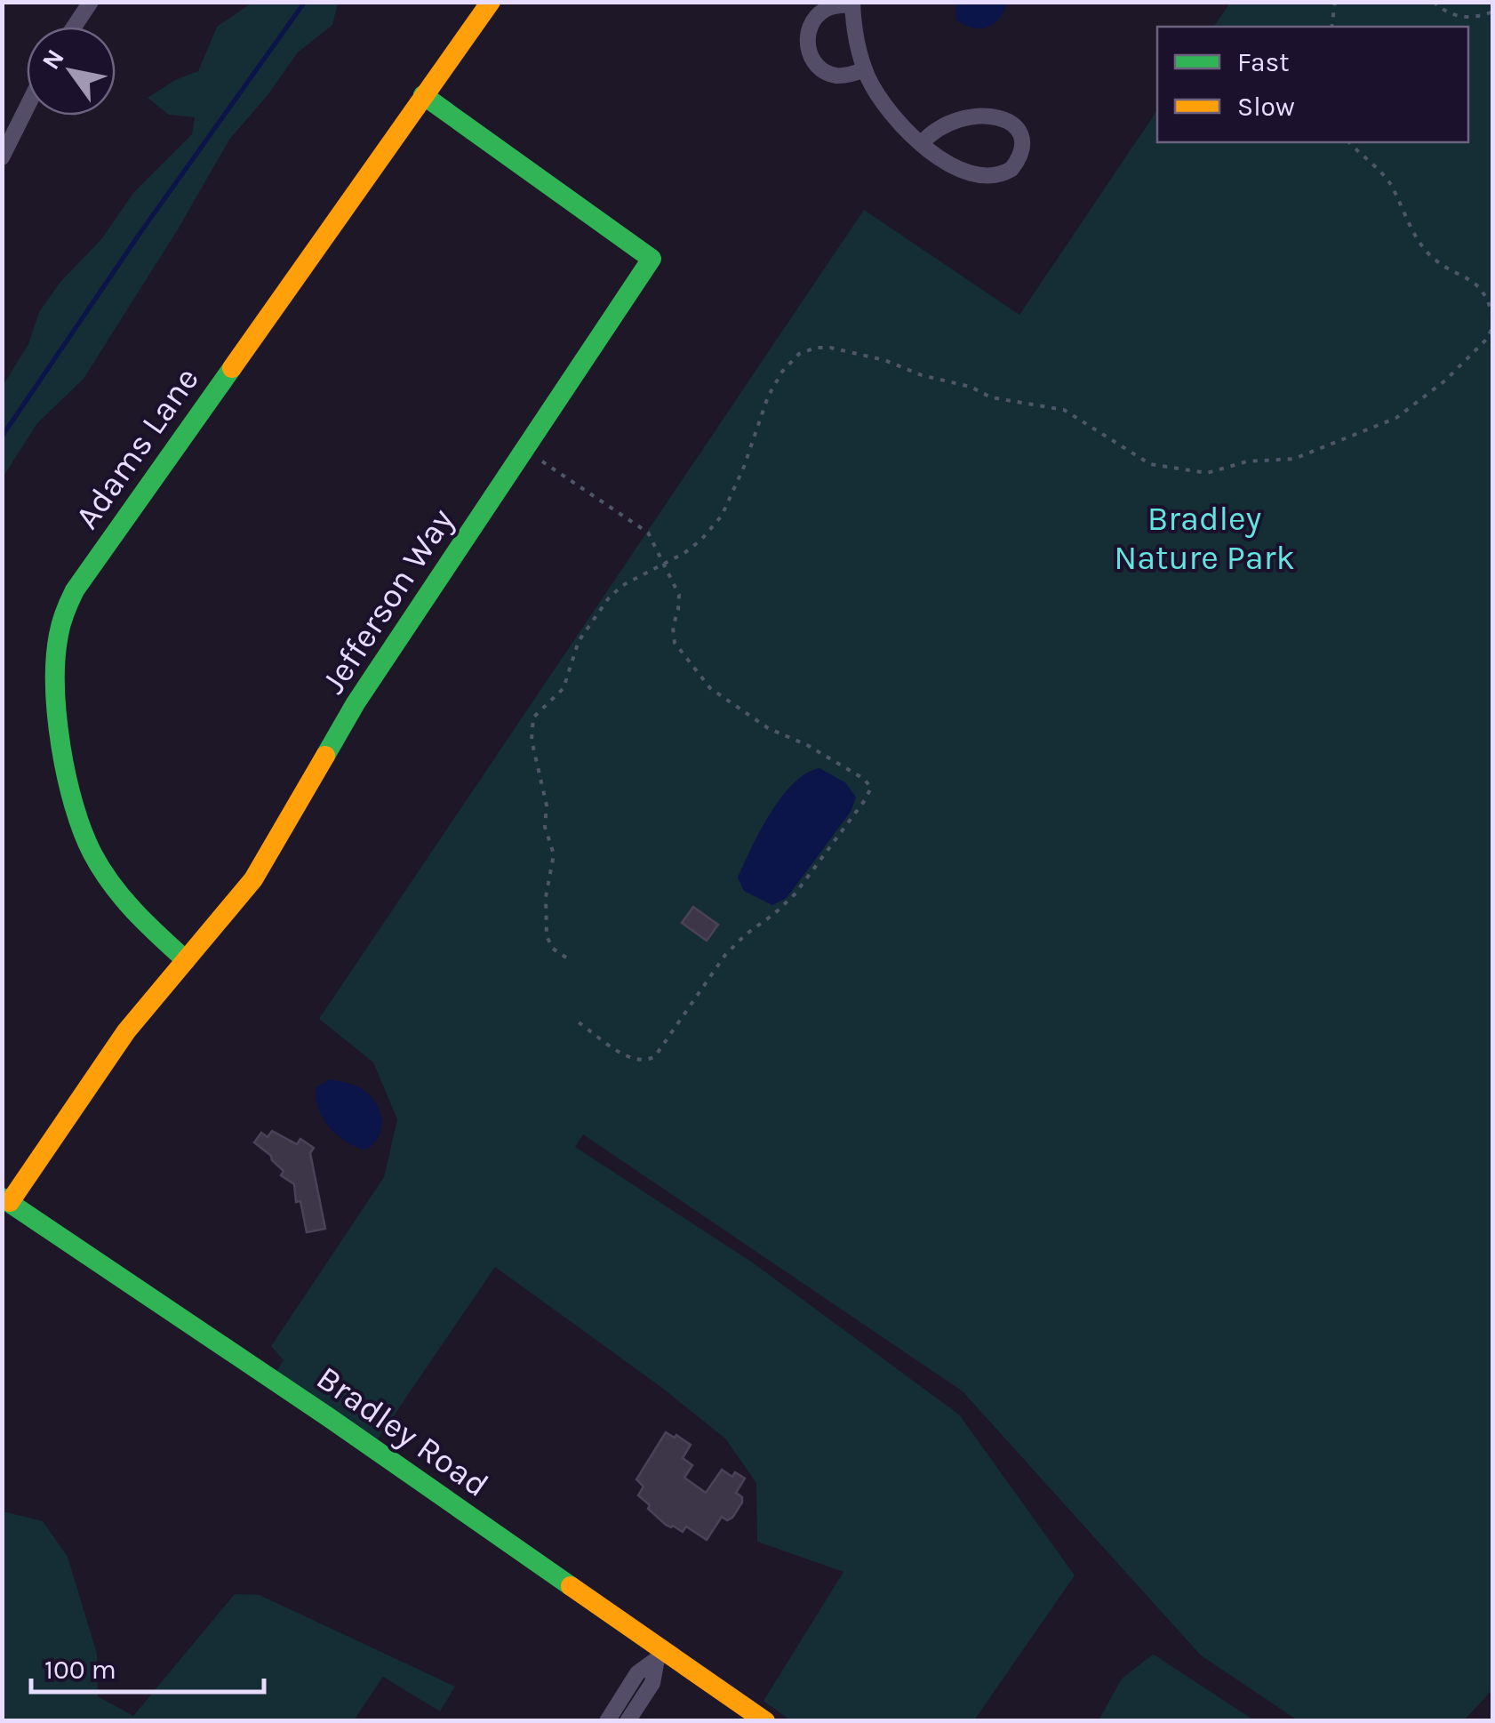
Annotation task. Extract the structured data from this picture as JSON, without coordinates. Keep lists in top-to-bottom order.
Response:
{
  "streets": {
    "street": ["Adams Lane", "Jefferson Way", "Bradley Road"]
  },
  "crossings": [
    ["Adams Lane", "Jefferson Way"],
    ["Jefferson Way", "Bradley Road"]
  ],
  "parks": ["Bradley Nature Park"],
  "legend": ["Fast", "Slow"],
  "scale_bar": "100 m",
  "north": "top left"
}
